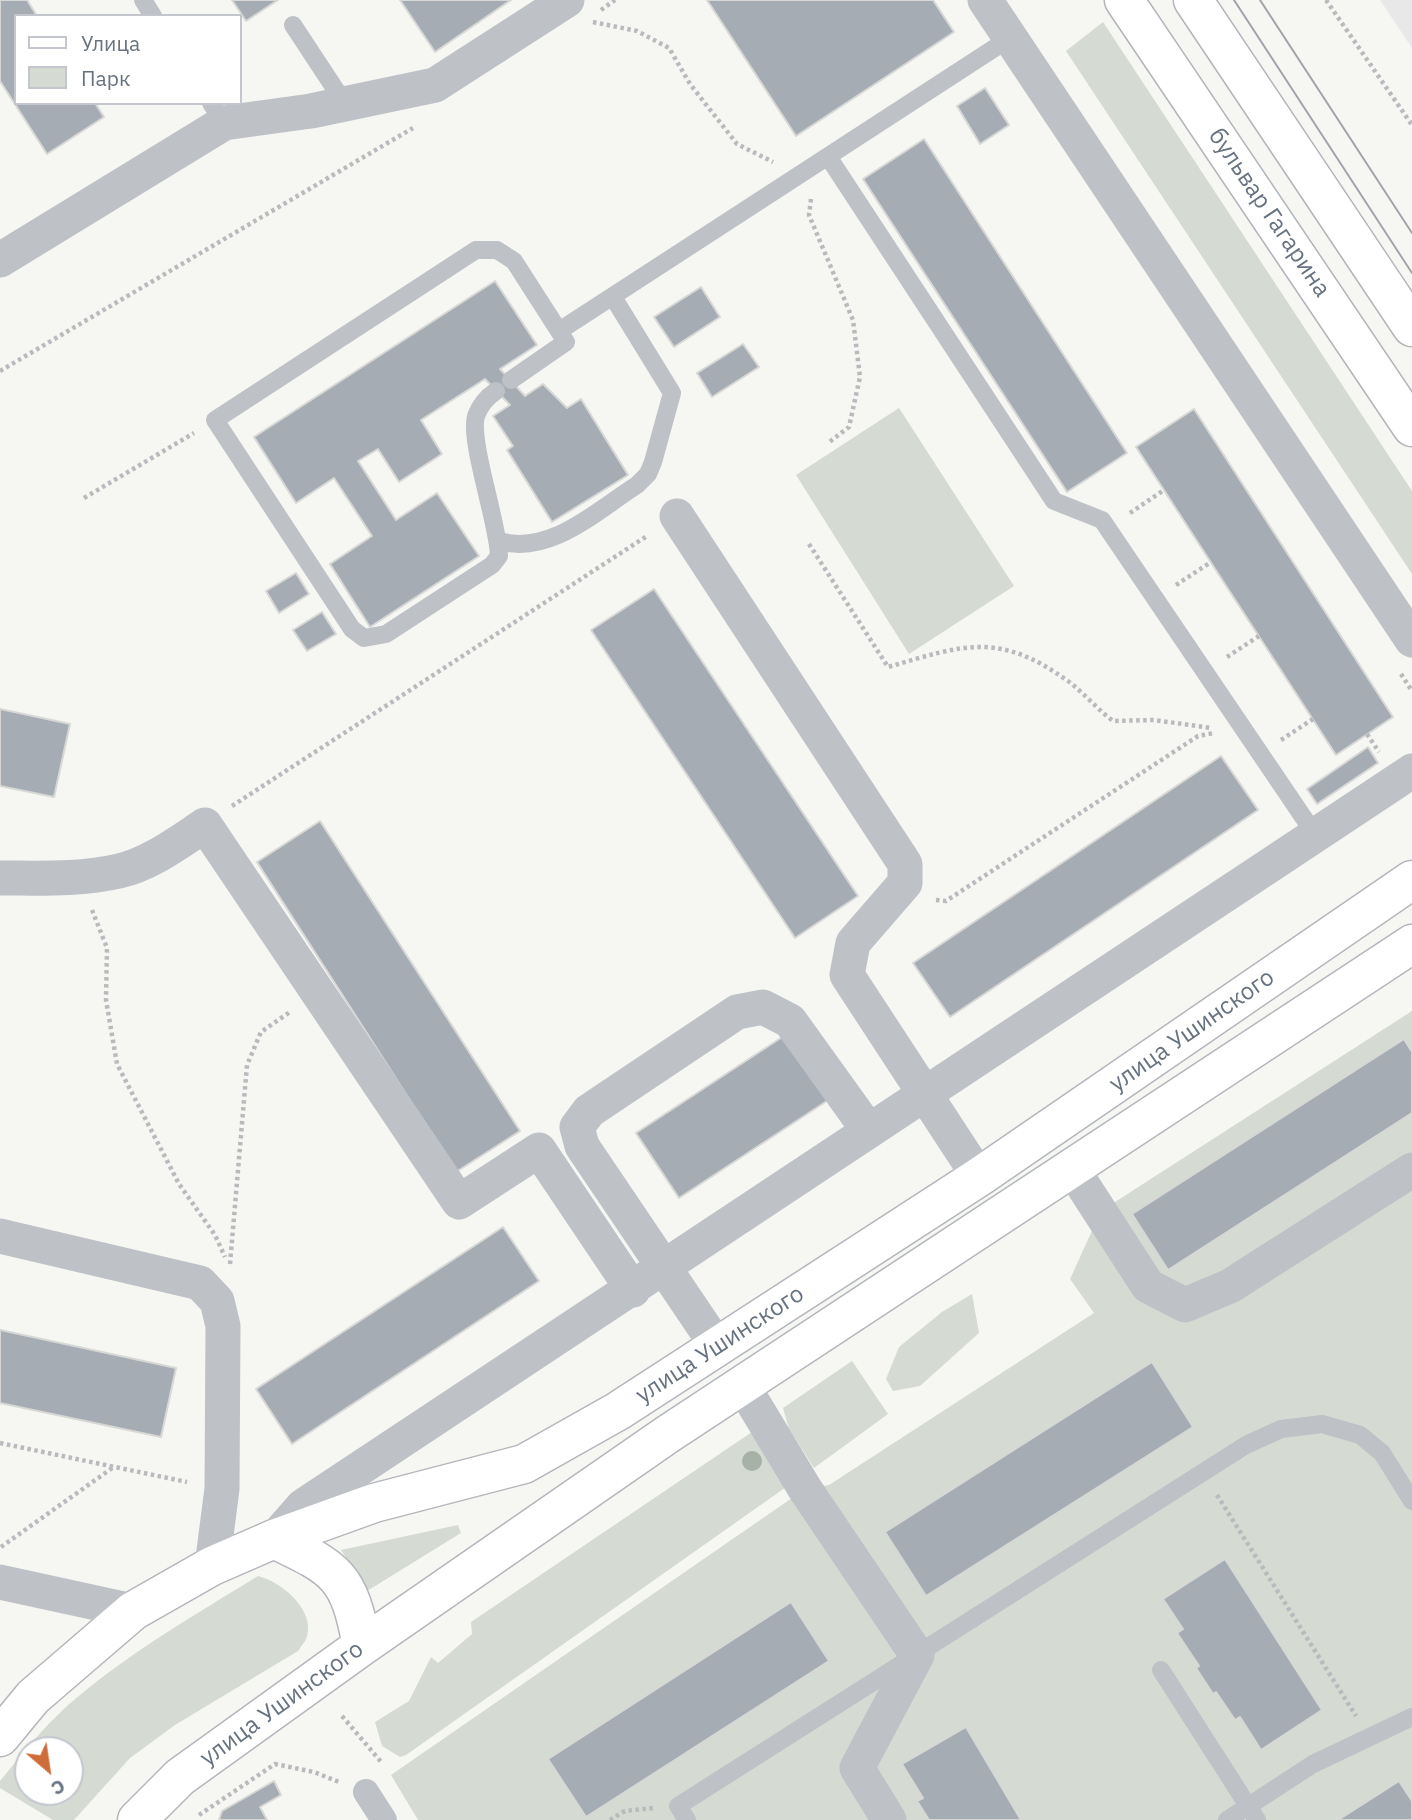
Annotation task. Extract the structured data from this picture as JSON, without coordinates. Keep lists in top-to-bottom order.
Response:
{
  "streets": {
    "main road": ["бульвар Гагарина", "улица Ушинского"]
  },
  "legend": ["Улица", "Парк"],
  "north": "bottom right"
}
